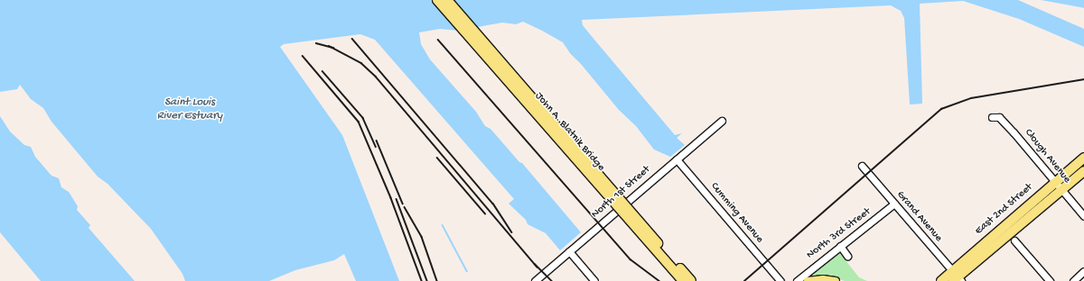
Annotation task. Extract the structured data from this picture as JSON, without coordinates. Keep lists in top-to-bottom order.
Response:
{
  "streets": {
    "highway": ["John A. Blatnik Bridge", "East 2nd Street"],
    "street": [
      "Clough Avenue",
      "North 1st Street",
      "Cumming Avenue",
      "Grand Avenue",
      "North 3rd Street"
    ]
  },
  "crossings": [
    ["Clough Avenue", "East 2nd Street"],
    ["North 1st Street", "Cumming Avenue"],
    ["East 2nd Street", "Grand Avenue"],
    ["Grand Avenue", "North 3rd Street"]
  ],
  "water": ["Saint Louis River Estuary"]
}
